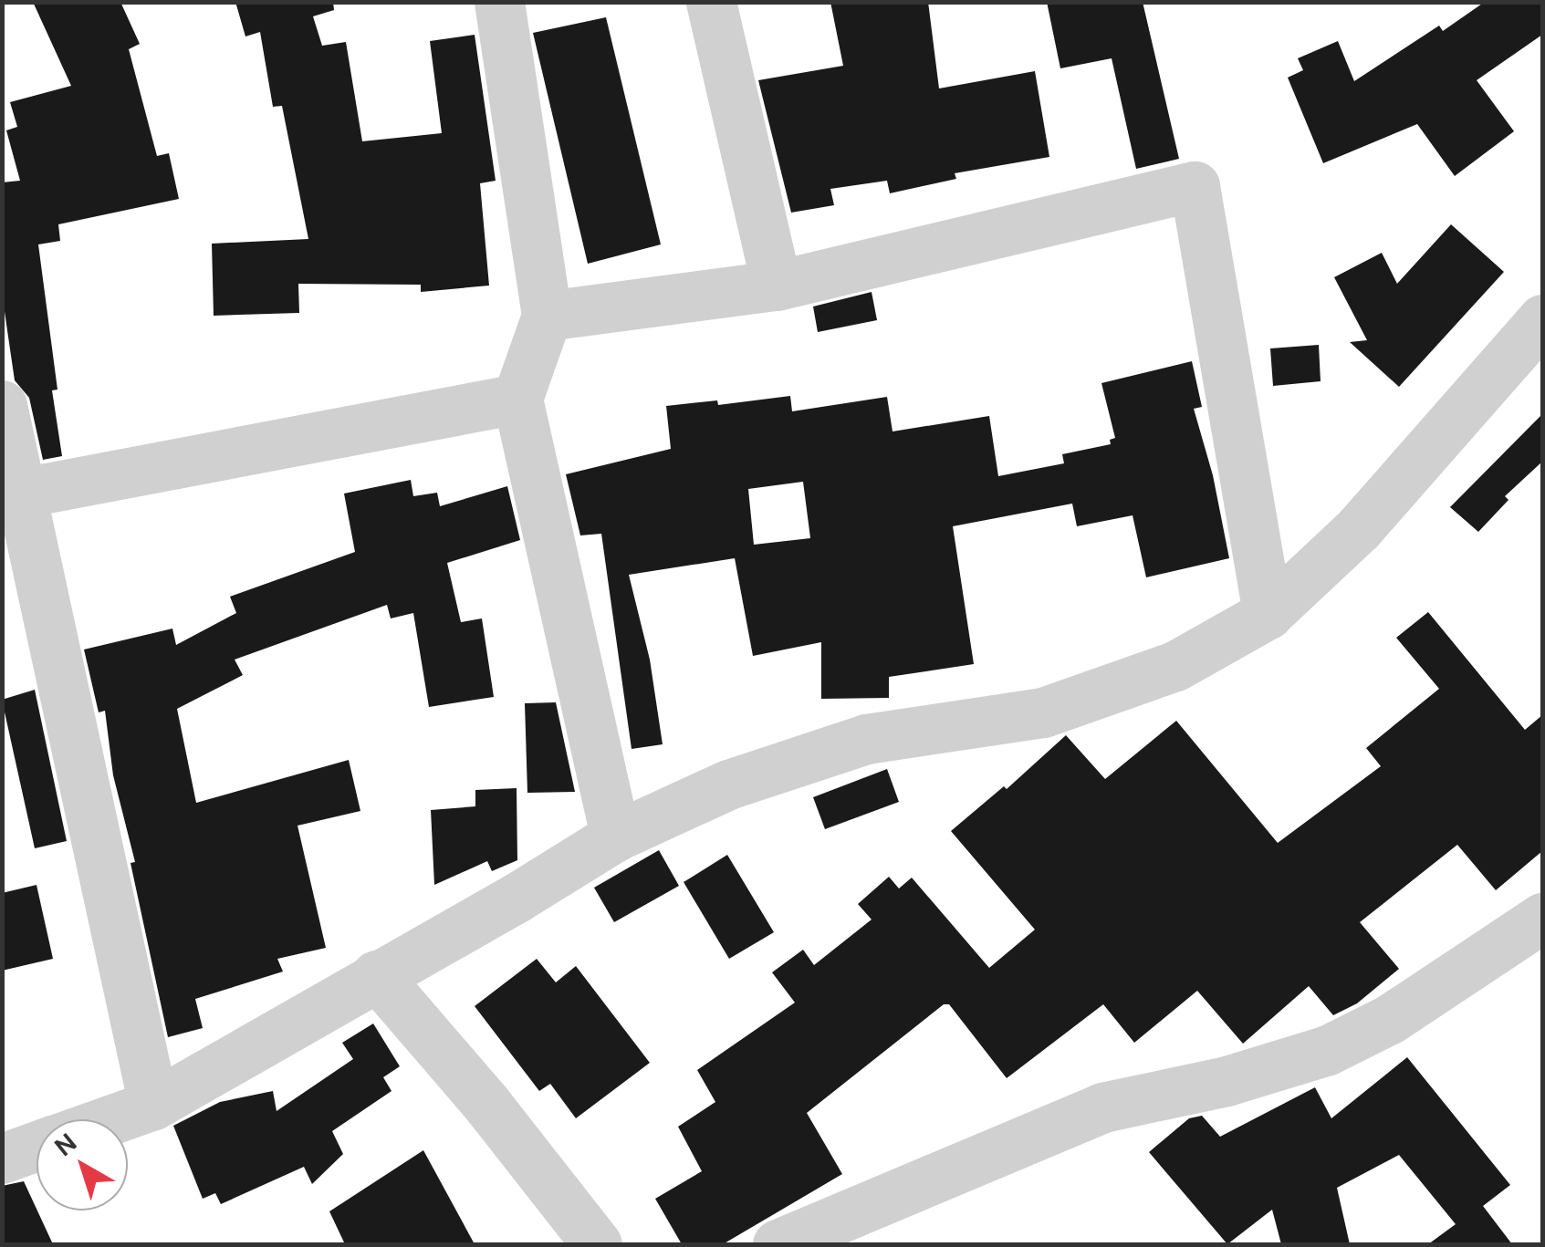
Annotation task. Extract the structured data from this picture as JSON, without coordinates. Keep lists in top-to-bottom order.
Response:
{
  "north": "top left"
}
